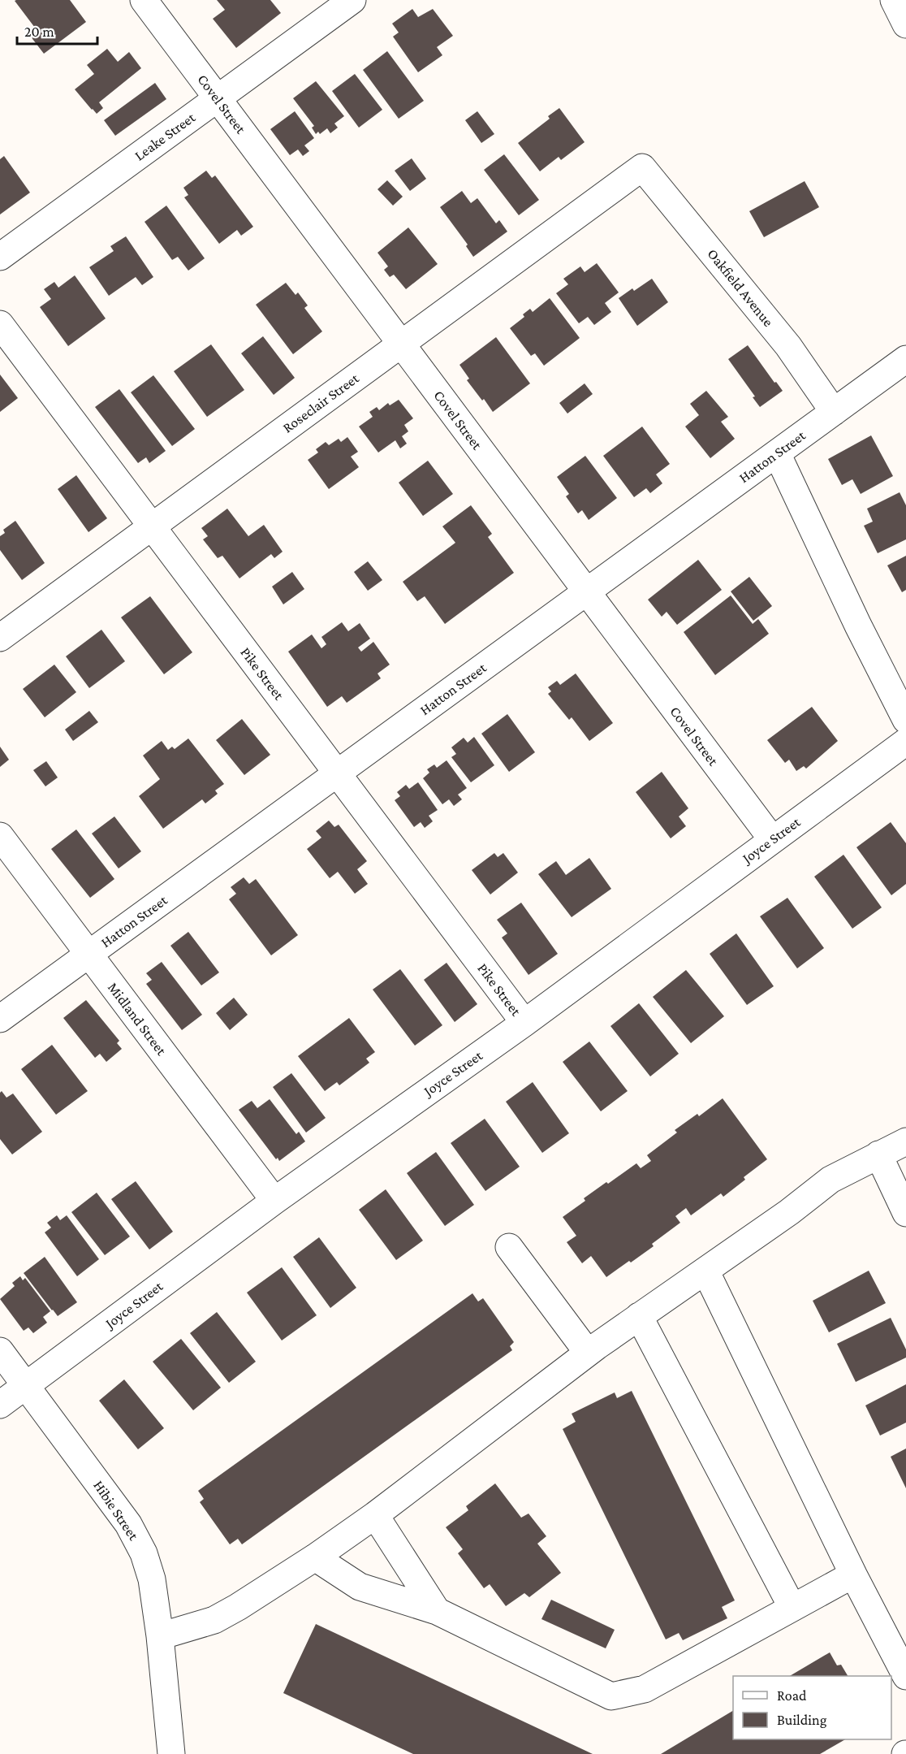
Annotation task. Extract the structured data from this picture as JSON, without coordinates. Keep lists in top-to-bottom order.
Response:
{
  "streets": {
    "street": [
      "Covel Street",
      "Leake Street",
      "Oakfield Avenue",
      "Roseclair Street",
      "Hatton Street",
      "Pike Street",
      "Joyce Street",
      "Midland Street",
      "Hibie Street"
    ]
  },
  "crossings": [
    ["Covel Street", "Leake Street"],
    ["Covel Street", "Roseclair Street"],
    ["Covel Street", "Hatton Street"],
    ["Covel Street", "Joyce Street"],
    ["Oakfield Avenue", "Roseclair Street"],
    ["Oakfield Avenue", "Hatton Street"],
    ["Roseclair Street", "Pike Street"],
    ["Hatton Street", "Pike Street"],
    ["Hatton Street", "Midland Street"],
    ["Pike Street", "Joyce Street"],
    ["Joyce Street", "Midland Street"],
    ["Joyce Street", "Hibie Street"]
  ],
  "legend": ["Road", "Building"],
  "scale_bar": "20 m"
}
